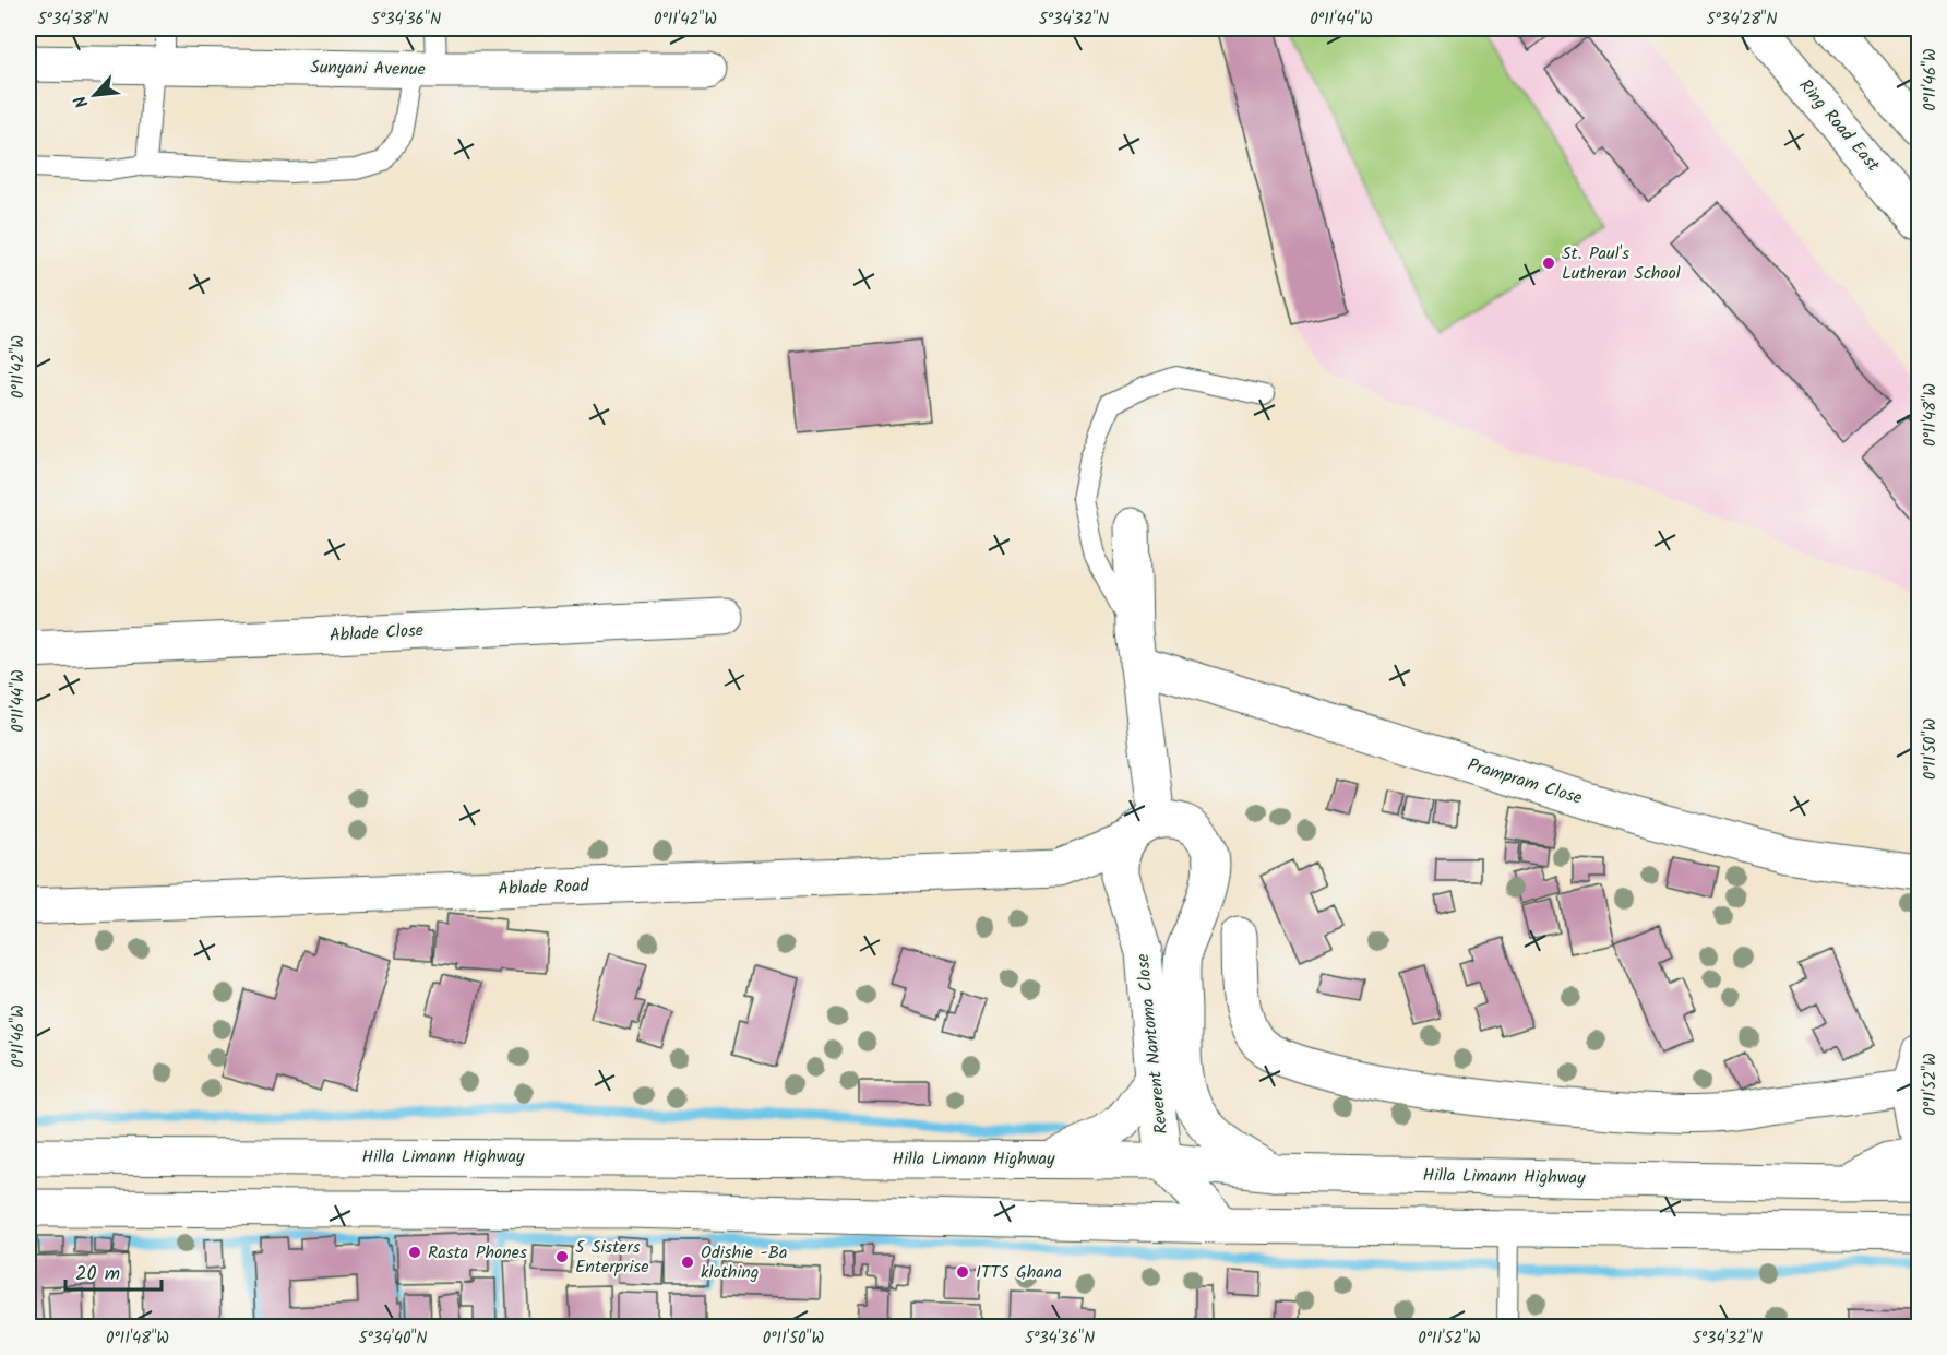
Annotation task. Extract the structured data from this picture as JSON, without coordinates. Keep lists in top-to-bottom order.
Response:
{
  "streets": {
    "street": [
      "Sunyani Avenue",
      "Ring Road East",
      "Ablade Close",
      "Prampram Close",
      "Ablade Road",
      "Reverent Nantoma Close",
      "Hilla Limann Highway"
    ]
  },
  "crossings": [
    ["Ablade Road", "Reverent Nantoma Close"],
    ["Reverent Nantoma Close", "Hilla Limann Highway"]
  ],
  "places": [
    "St. Paul's Lutheran School",
    "Rasta Phones",
    "5 Sisters Enterprise",
    "Odishie -Ba klothing",
    "ITTS Ghana"
  ],
  "scale_bar": "20 m",
  "north": "bottom left",
  "coordinates": [
    "5°34'38\"N",
    "5°34'36\"N",
    "0°11'42\"W",
    "5°34'32\"N",
    "0°11'44\"W",
    "5°34'28\"N",
    "0°11'46\"W",
    "0°11'48\"W",
    "0°11'50\"W",
    "0°11'52\"W",
    "5°34'40\"N"
  ]
}
